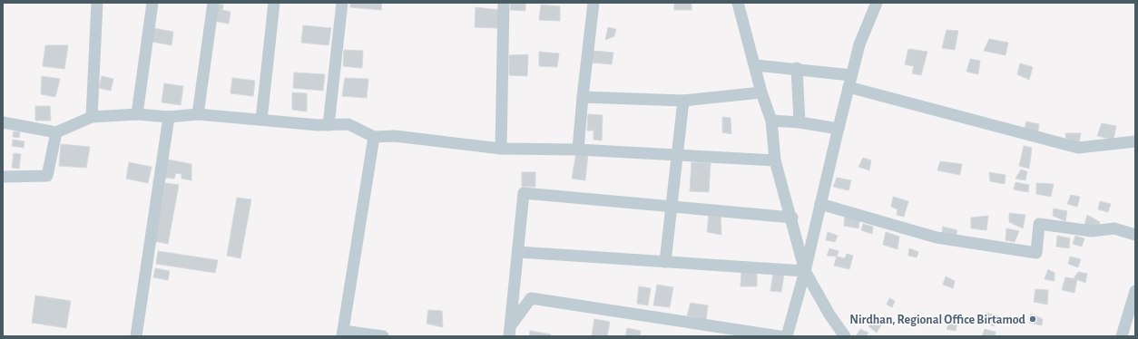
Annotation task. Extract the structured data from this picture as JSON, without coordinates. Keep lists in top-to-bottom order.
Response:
{
  "places": ["Nirdhan, Regional Office Birtamod"]
}
